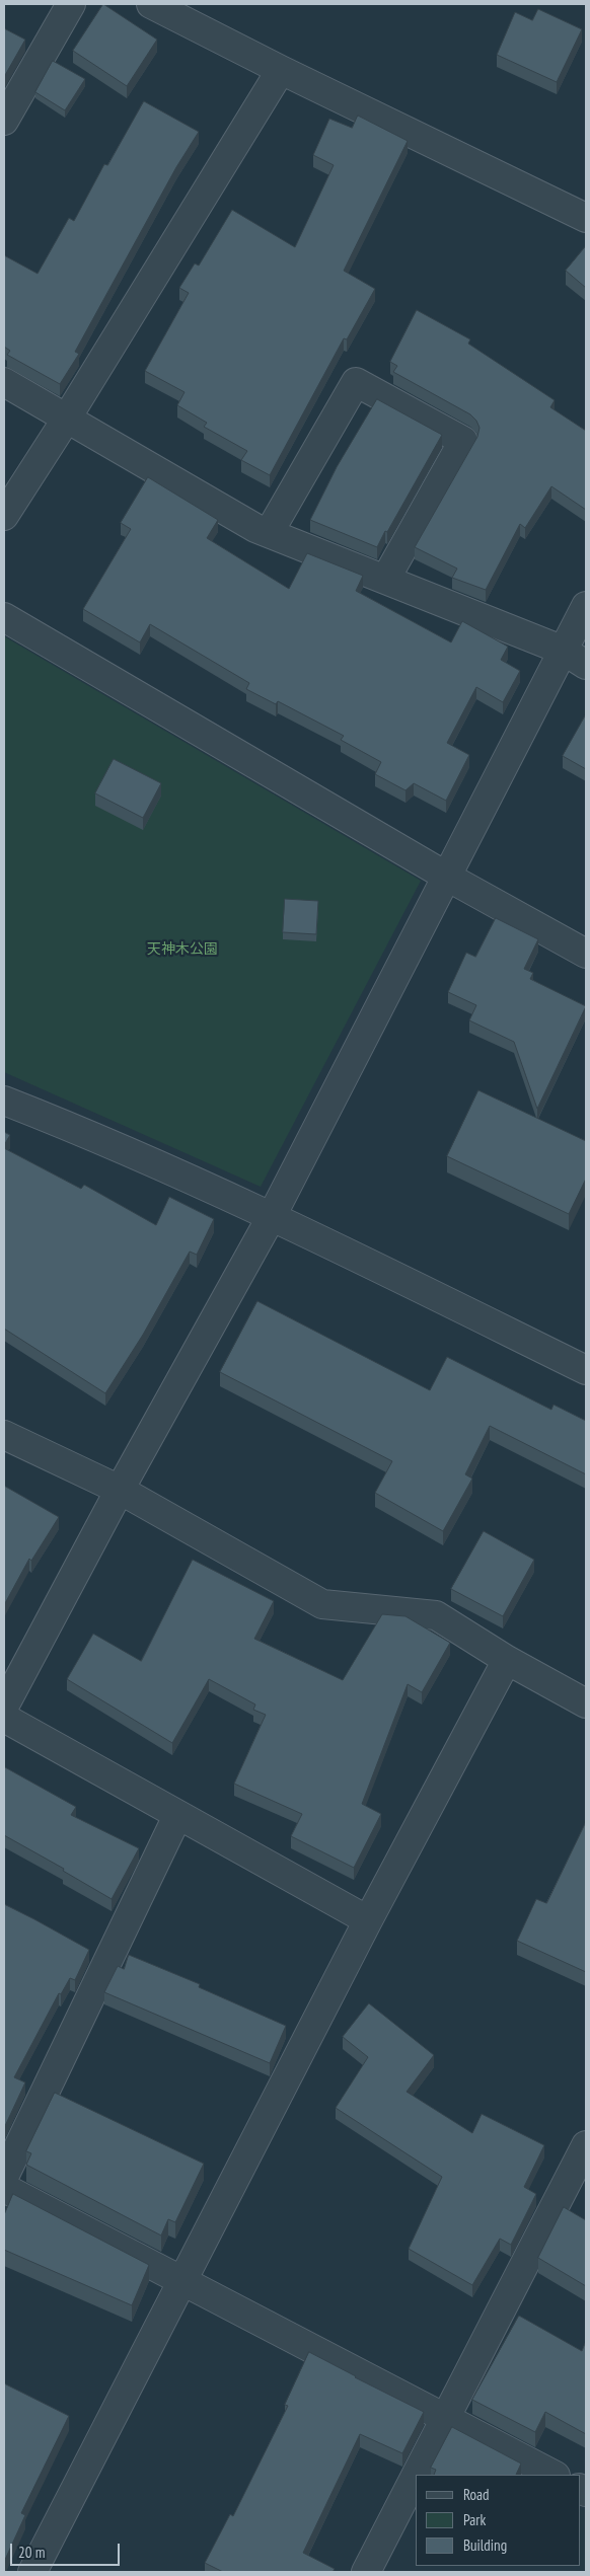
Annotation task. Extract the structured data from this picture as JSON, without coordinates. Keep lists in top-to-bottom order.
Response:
{
  "parks": ["天神木公園"],
  "legend": ["Road", "Park", "Building"],
  "scale_bar": "20 m"
}
